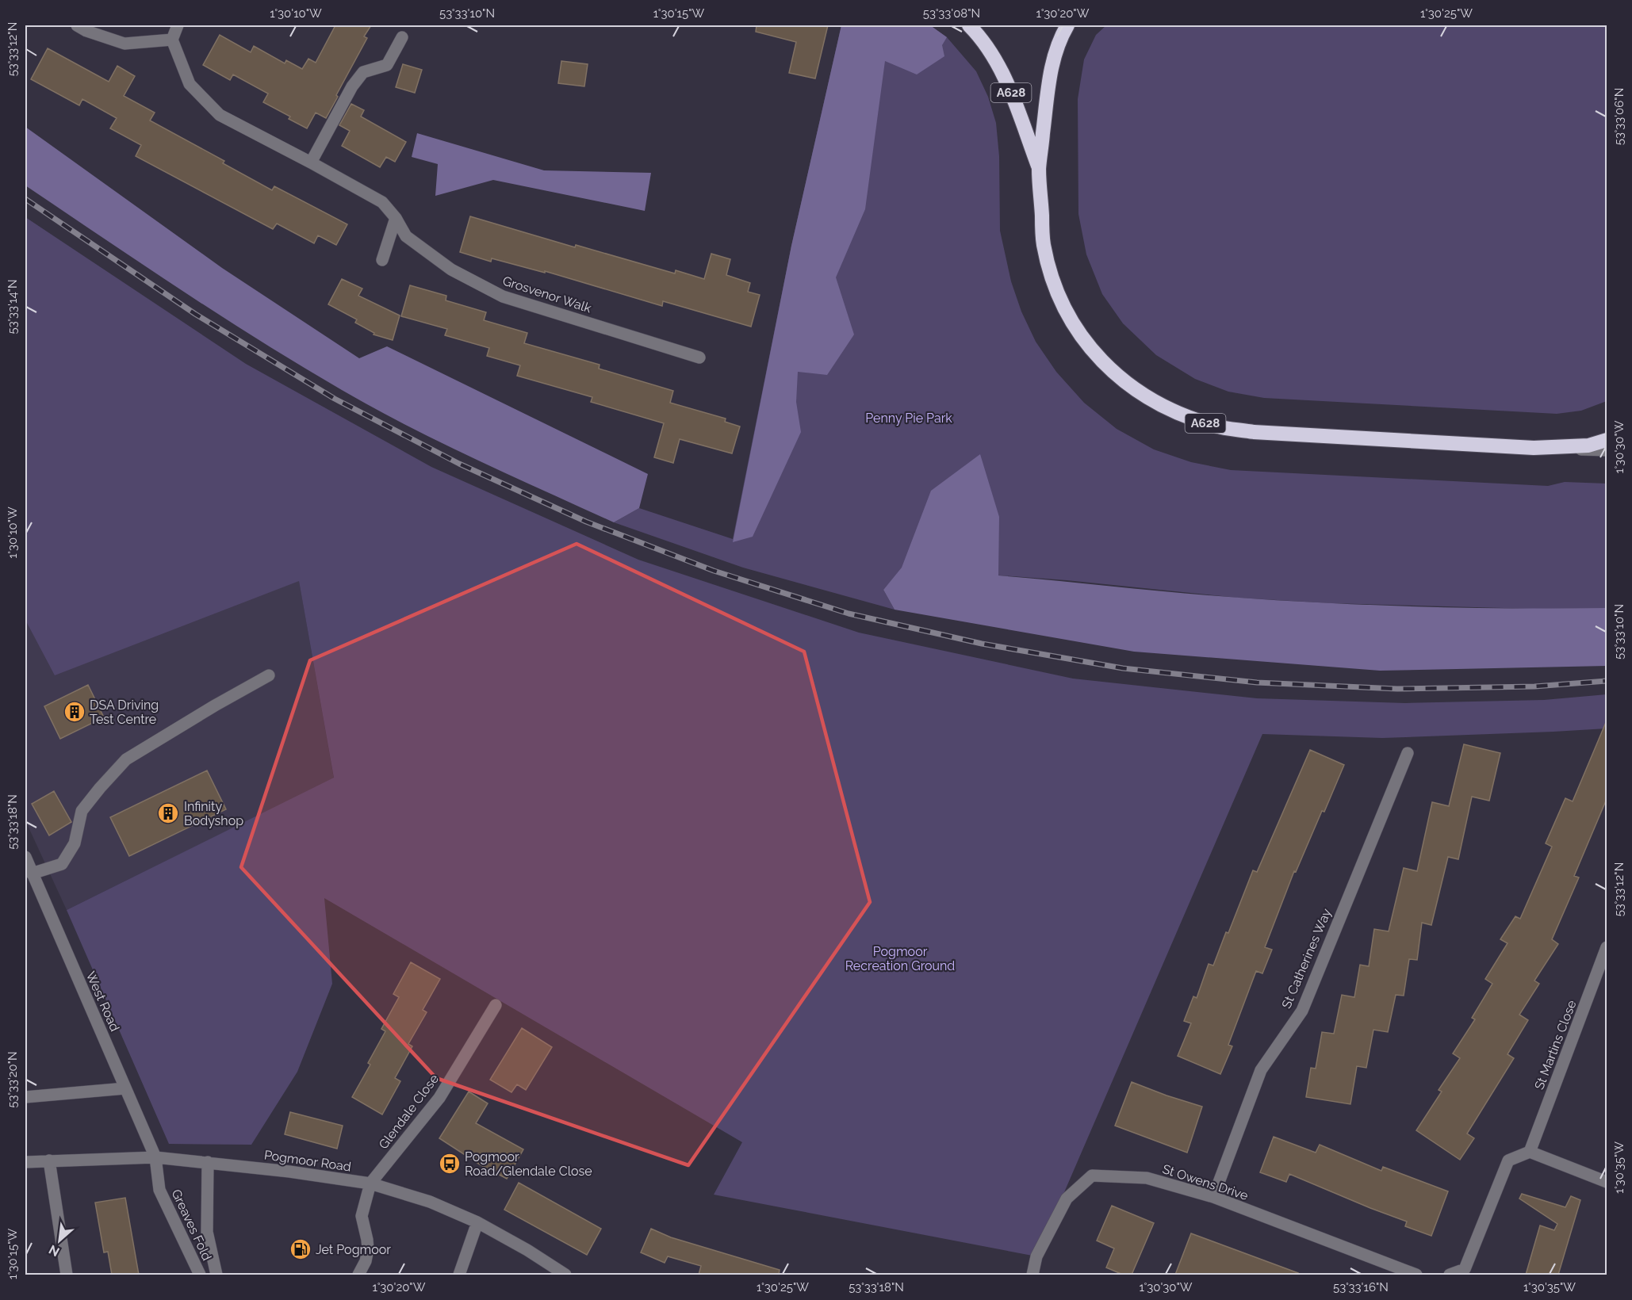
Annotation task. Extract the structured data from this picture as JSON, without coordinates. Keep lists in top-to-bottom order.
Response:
{
  "streets": {
    "highway": ["A628"],
    "street": [
      "Grosvenor Walk",
      "St Catherines Way",
      "West Road",
      "St Martins Close",
      "Glendale Close",
      "Pogmoor Road",
      "St Owens Drive",
      "Greaves Fold"
    ]
  },
  "crossings": [
    ["St Catherines Way", "St Owens Drive"],
    ["West Road", "Pogmoor Road"],
    ["West Road", "Greaves Fold"],
    ["Glendale Close", "Pogmoor Road"],
    ["Pogmoor Road", "Greaves Fold"]
  ],
  "parks": ["Penny Pie Park", "Pogmoor Recreation Ground"],
  "places": {
    "building": ["DSA Driving Test Centre", "Infinity Bodyshop"],
    "bus stop": ["Pogmoor Road/Glendale Close"],
    "fuel station": ["Jet Pogmoor"]
  },
  "north": "bottom left",
  "coordinates": [
    "1°30'10\"W",
    "53°33'10\"N",
    "1°30'15\"W",
    "53°33'08\"N",
    "1°30'20\"W",
    "1°30'25\"W",
    "53°33'12\"N",
    "53°33'06\"N",
    "53°33'14\"N",
    "1°30'30\"W",
    "53°33'18\"N",
    "53°33'20\"N",
    "1°30'35\"W",
    "53°33'16\"N"
  ]
}
